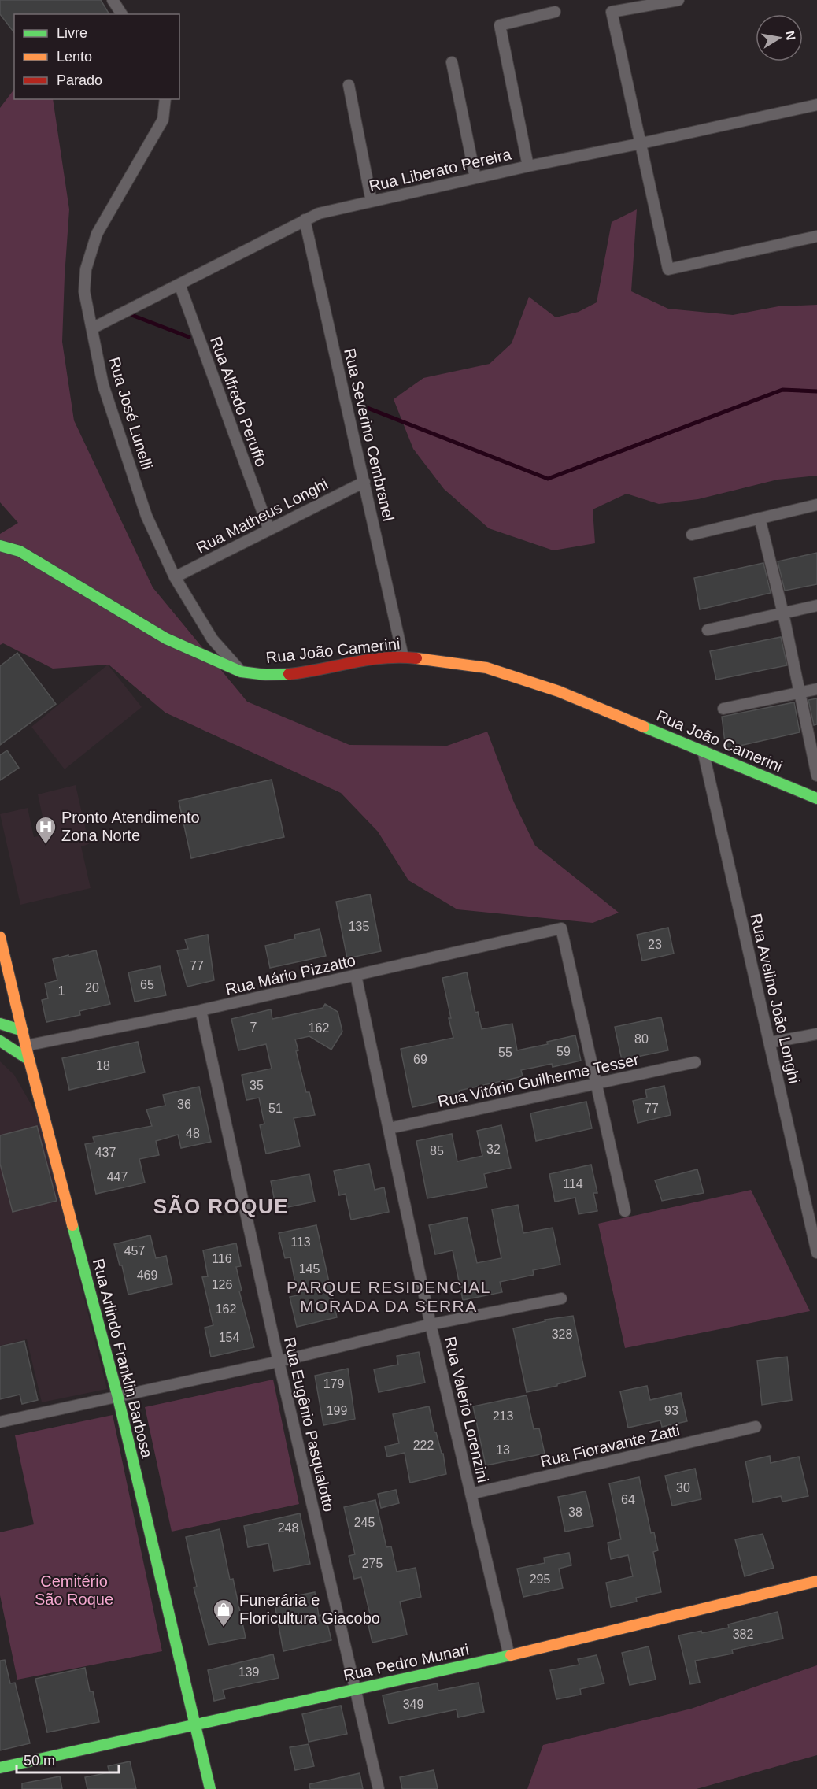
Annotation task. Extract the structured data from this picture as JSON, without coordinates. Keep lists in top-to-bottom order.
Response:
{
  "streets": {
    "street": [
      "Rua Liberato Pereira",
      "Rua Alfredo Peruffo",
      "Rua José Lunelli",
      "Rua Severino Cembranel",
      "Rua Matheus Longhi",
      "Rua João Camerini",
      "Rua Mário Pizzatto",
      "Rua Avelino João Longhi",
      "Rua Vitório Guilherme Tesser",
      "Rua Arlindo Franklin Barbosa",
      "Rua Valerio Lorenzini",
      "Rua Eugênio Pasqualotto",
      "Rua Fioravante Zatti",
      "Rua Pedro Munari"
    ]
  },
  "crossings": [
    ["Rua Liberato Pereira", "Rua Alfredo Peruffo"],
    ["Rua Liberato Pereira", "Rua José Lunelli"],
    ["Rua Liberato Pereira", "Rua Severino Cembranel"],
    ["Rua Alfredo Peruffo", "Rua Matheus Longhi"],
    ["Rua José Lunelli", "Rua Matheus Longhi"],
    ["Rua José Lunelli", "Rua João Camerini"],
    ["Rua Severino Cembranel", "Rua Matheus Longhi"],
    ["Rua Severino Cembranel", "Rua João Camerini"],
    ["Rua João Camerini", "Rua Avelino João Longhi"],
    ["Rua Mário Pizzatto", "Rua Vitório Guilherme Tesser"],
    ["Rua Mário Pizzatto", "Rua Arlindo Franklin Barbosa"],
    ["Rua Mário Pizzatto", "Rua Valerio Lorenzini"],
    ["Rua Mário Pizzatto", "Rua Eugênio Pasqualotto"],
    ["Rua Vitório Guilherme Tesser", "Rua Valerio Lorenzini"],
    ["Rua Arlindo Franklin Barbosa", "Rua Pedro Munari"],
    ["Rua Valerio Lorenzini", "Rua Fioravante Zatti"],
    ["Rua Valerio Lorenzini", "Rua Pedro Munari"],
    ["Rua Eugênio Pasqualotto", "Rua Pedro Munari"]
  ],
  "districts": ["SÃO ROQUE", "PARQUE RESIDENCIAL MORADA DA SERRA"],
  "parks": ["Cemitério São Roque"],
  "places": {
    "hospital": ["Pronto Atendimento Zona Norte"],
    "shop": ["Funerária e Floricultura Giacobo"]
  },
  "house_numbers": [
    "135",
    "23",
    "77",
    "65",
    "20",
    "1",
    "7",
    "162",
    "80",
    "59",
    "55",
    "69",
    "18",
    "35",
    "36",
    "51",
    "77",
    "48",
    "32",
    "85",
    "437",
    "447",
    "114",
    "113",
    "457",
    "116",
    "145",
    "469",
    "126",
    "162",
    "328",
    "154",
    "179",
    "199",
    "93",
    "213",
    "222",
    "13",
    "30",
    "64",
    "38",
    "245",
    "248",
    "275",
    "295",
    "382",
    "139",
    "349"
  ],
  "legend": ["Livre", "Lento", "Parado"],
  "scale_bar": "50 m",
  "north": "right"
}
